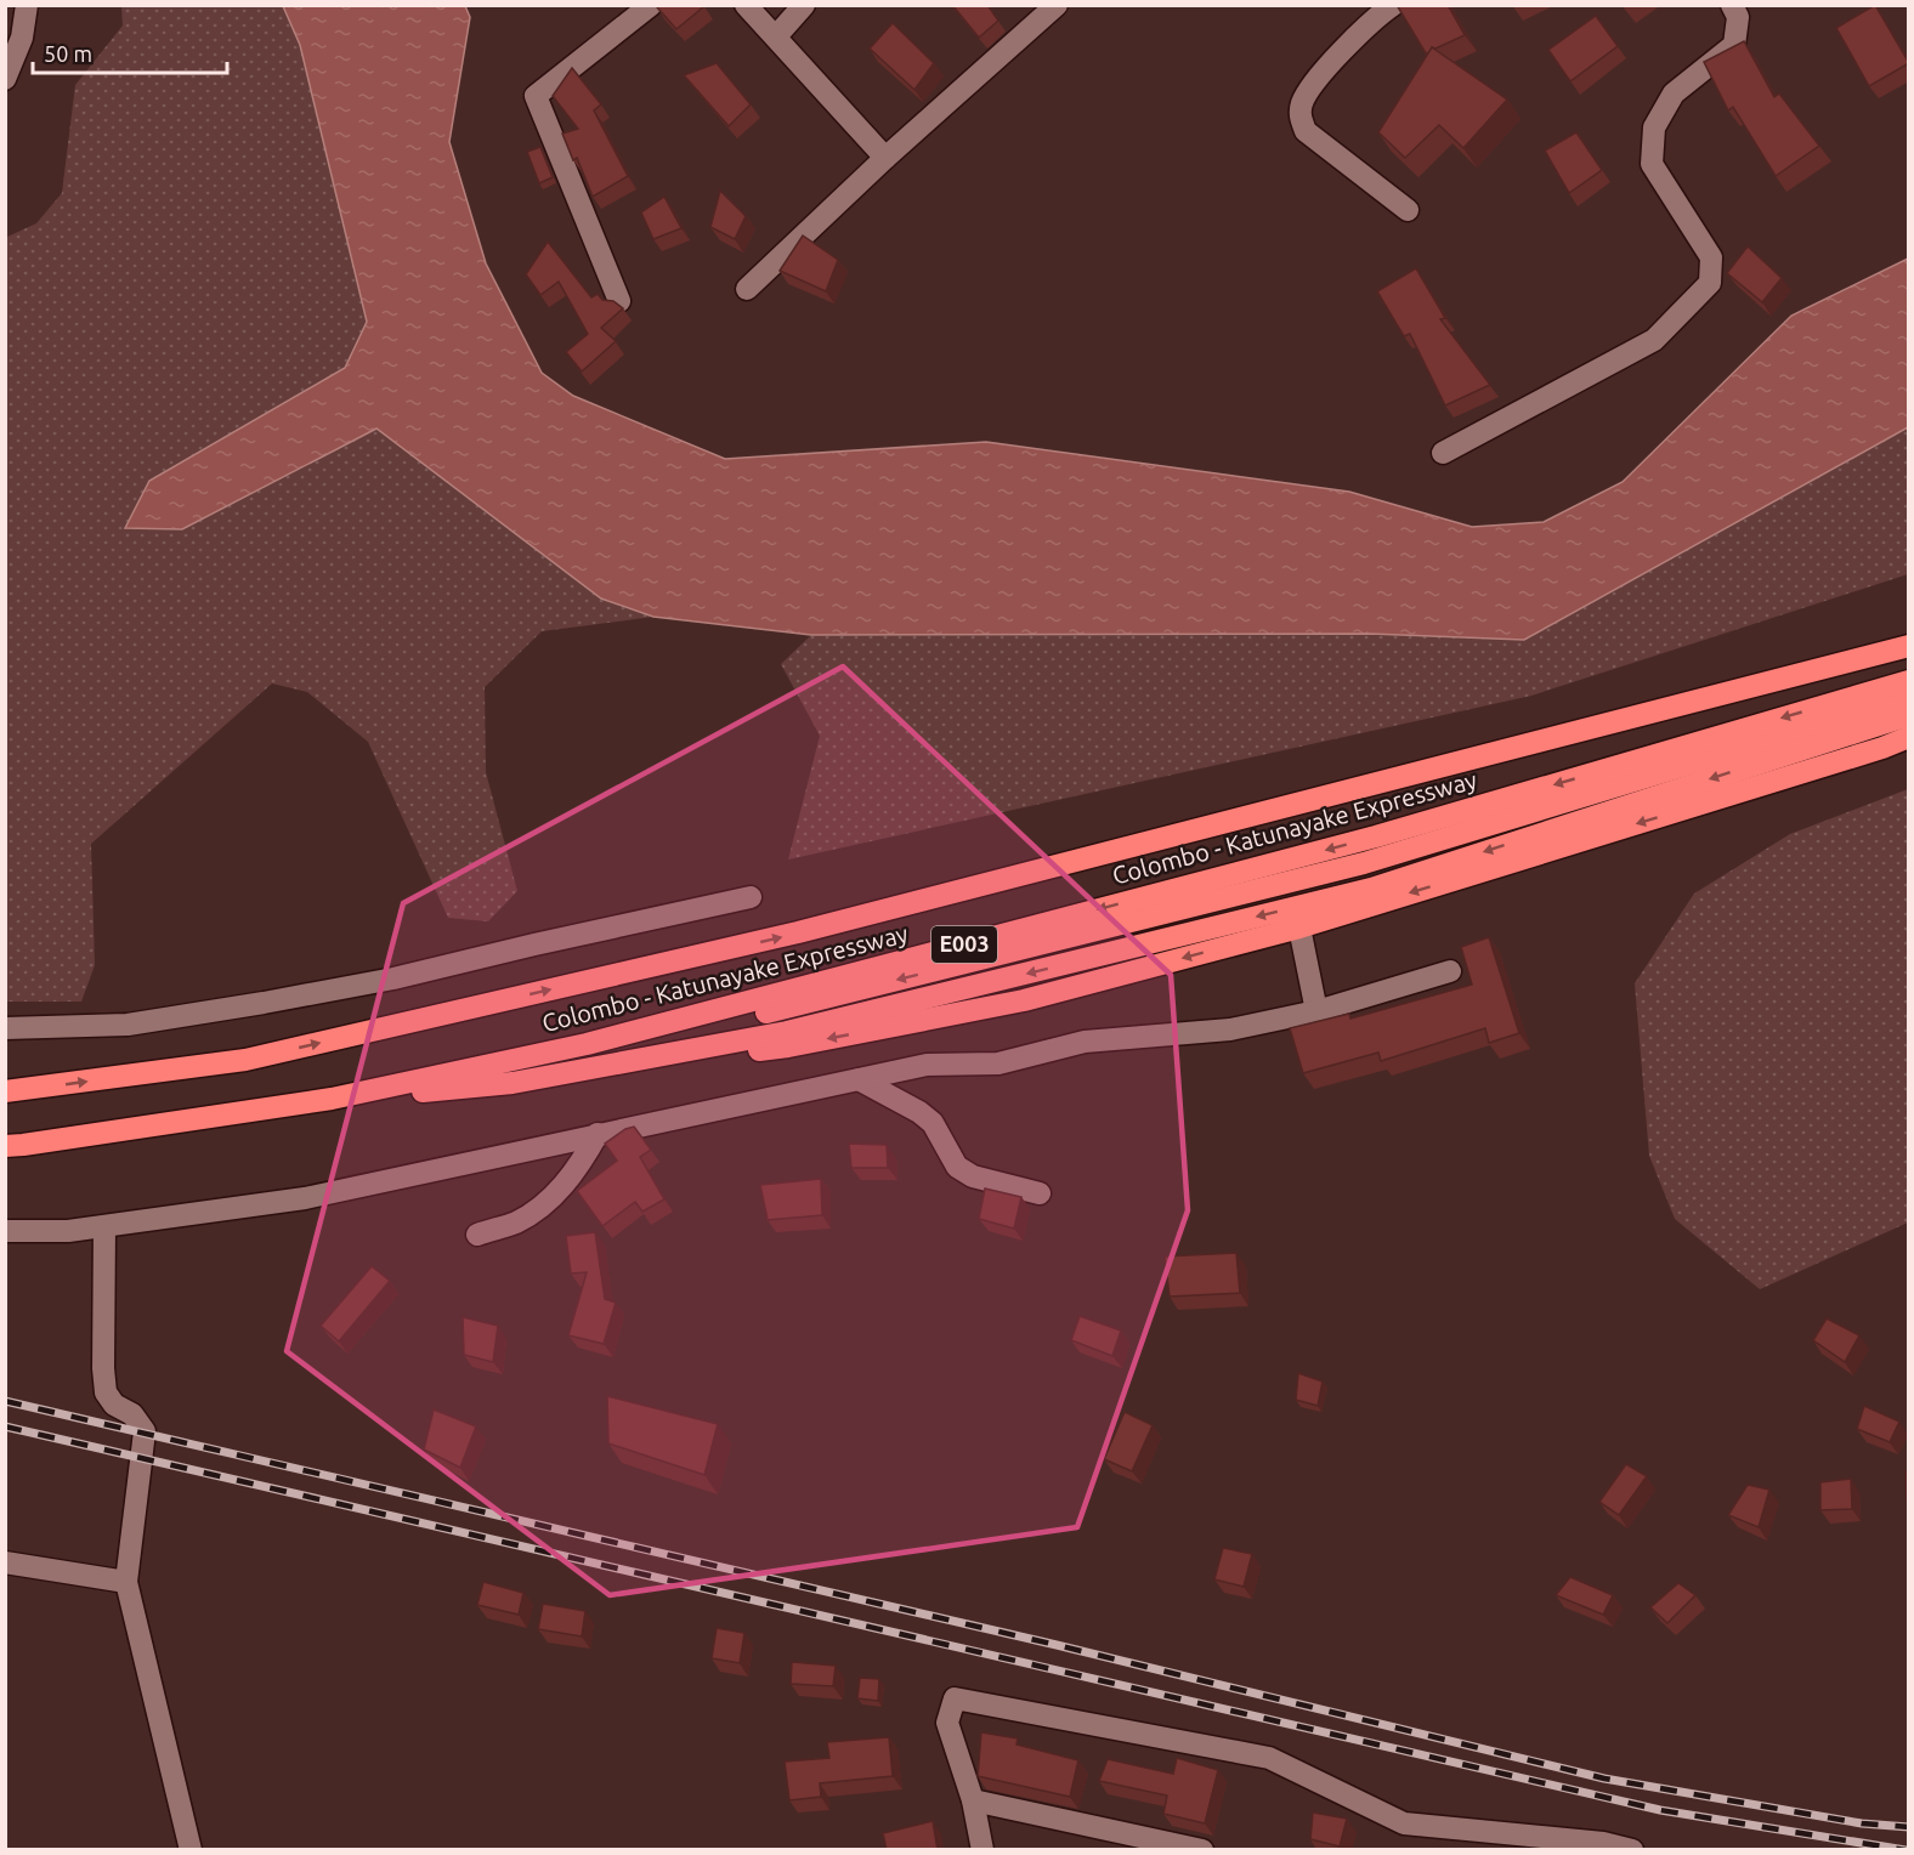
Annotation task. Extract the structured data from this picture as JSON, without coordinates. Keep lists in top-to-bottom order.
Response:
{
  "streets": {
    "highway": ["Colombo - Katunayake Expressway", "E003"]
  },
  "scale_bar": "50 m"
}
